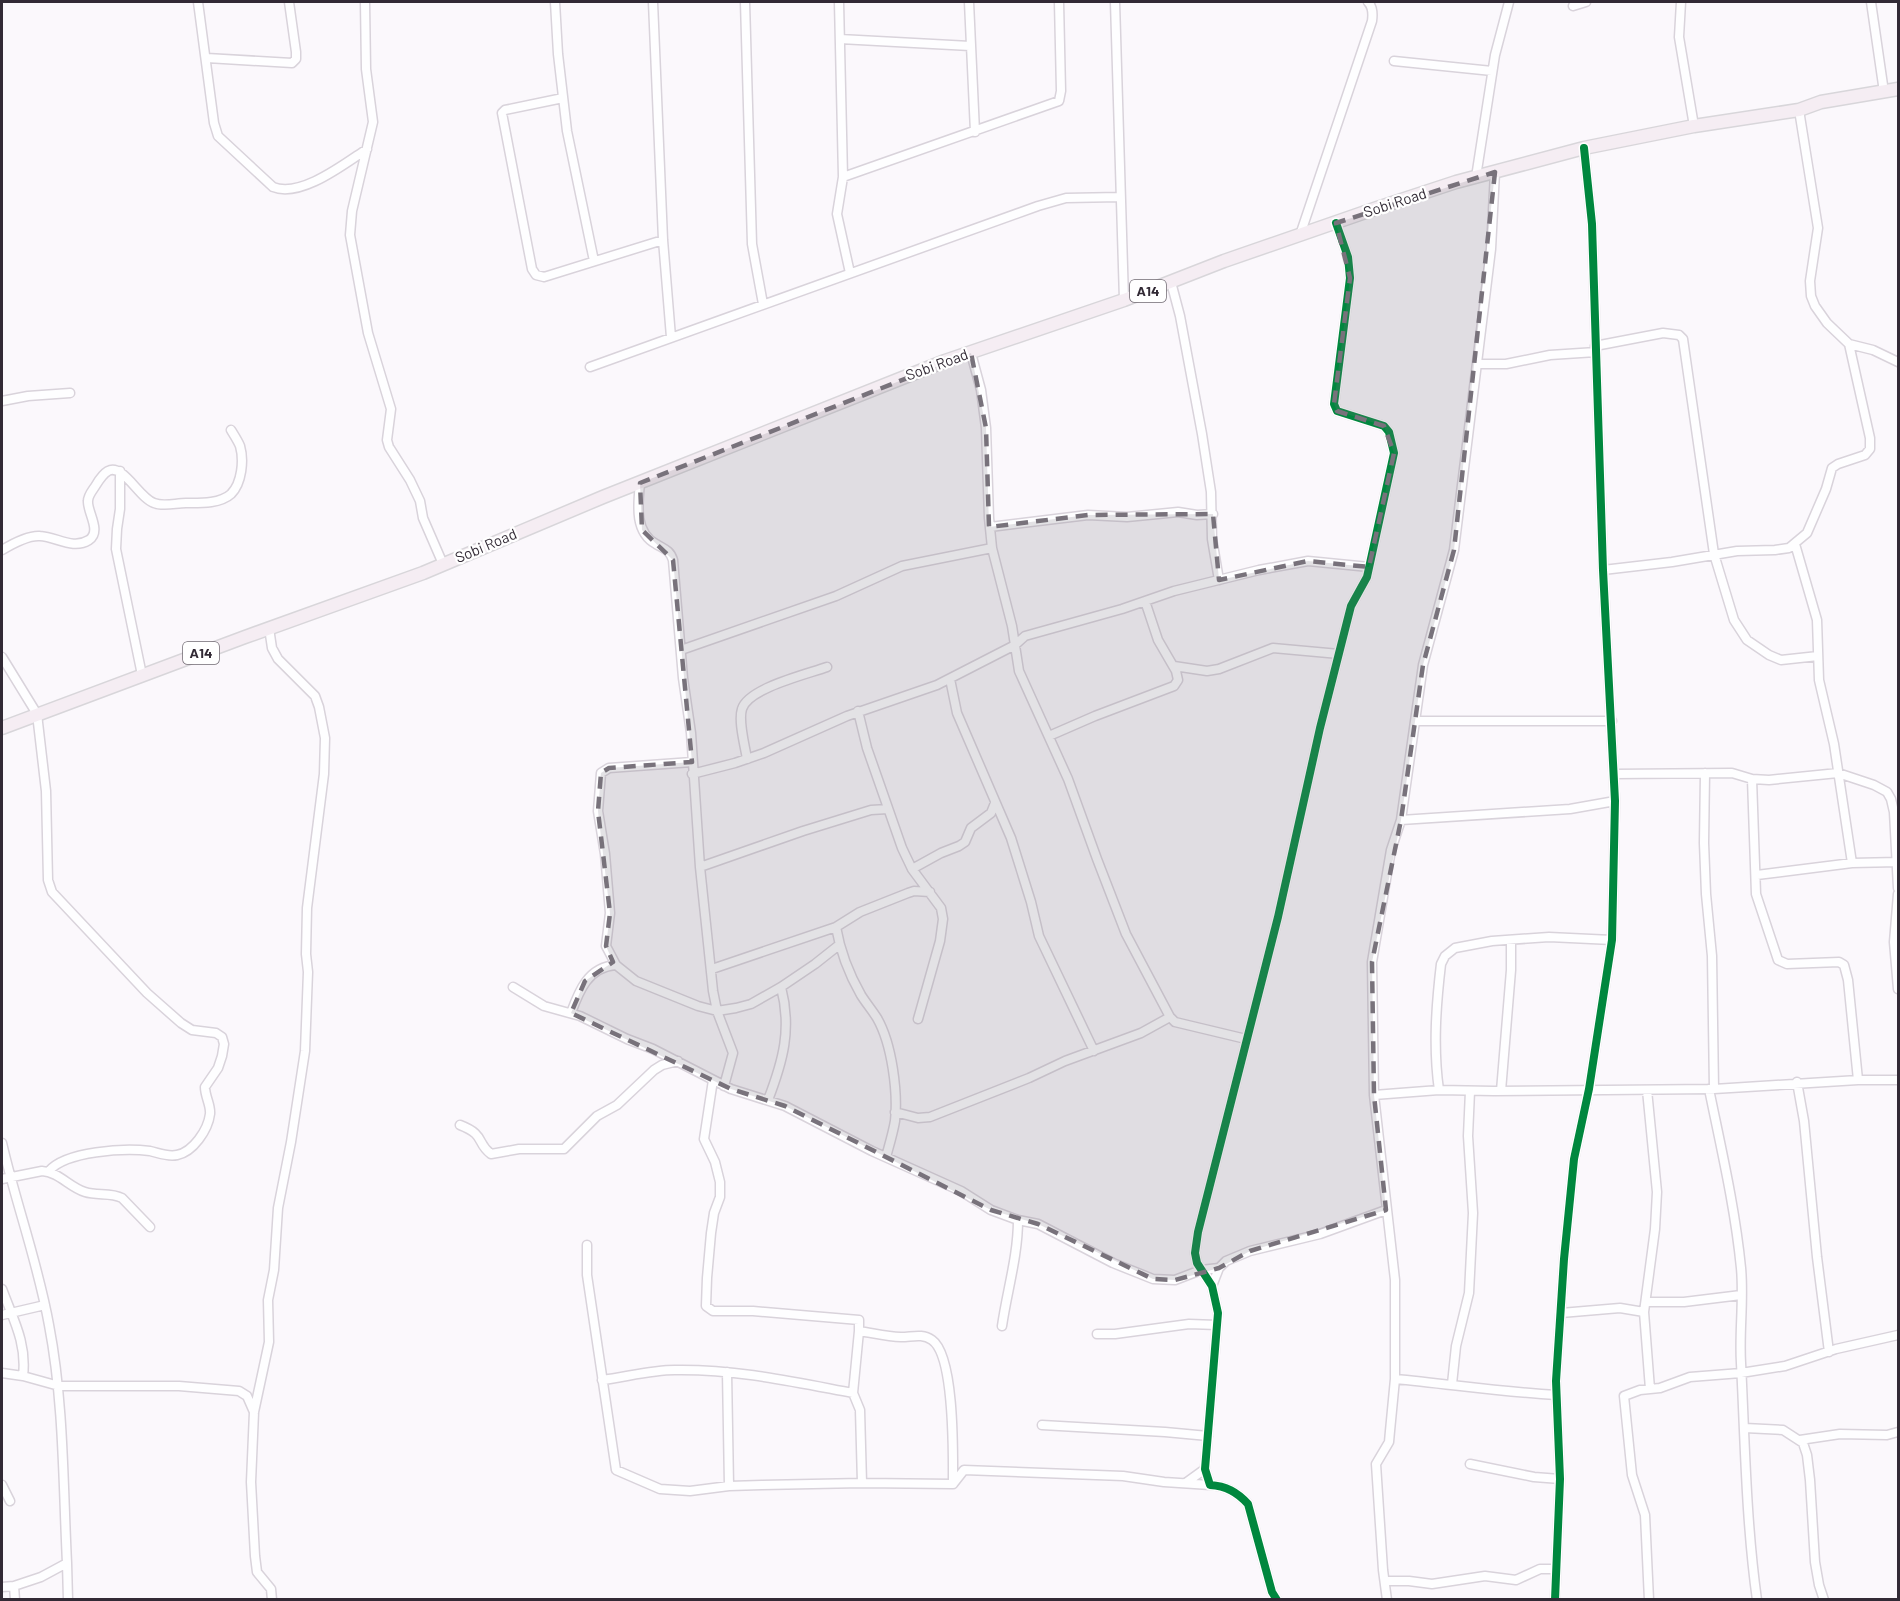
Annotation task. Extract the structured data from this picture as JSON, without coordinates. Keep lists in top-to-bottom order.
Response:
{
  "streets": {
    "highway": ["Sobi Road", "A14"]
  }
}
